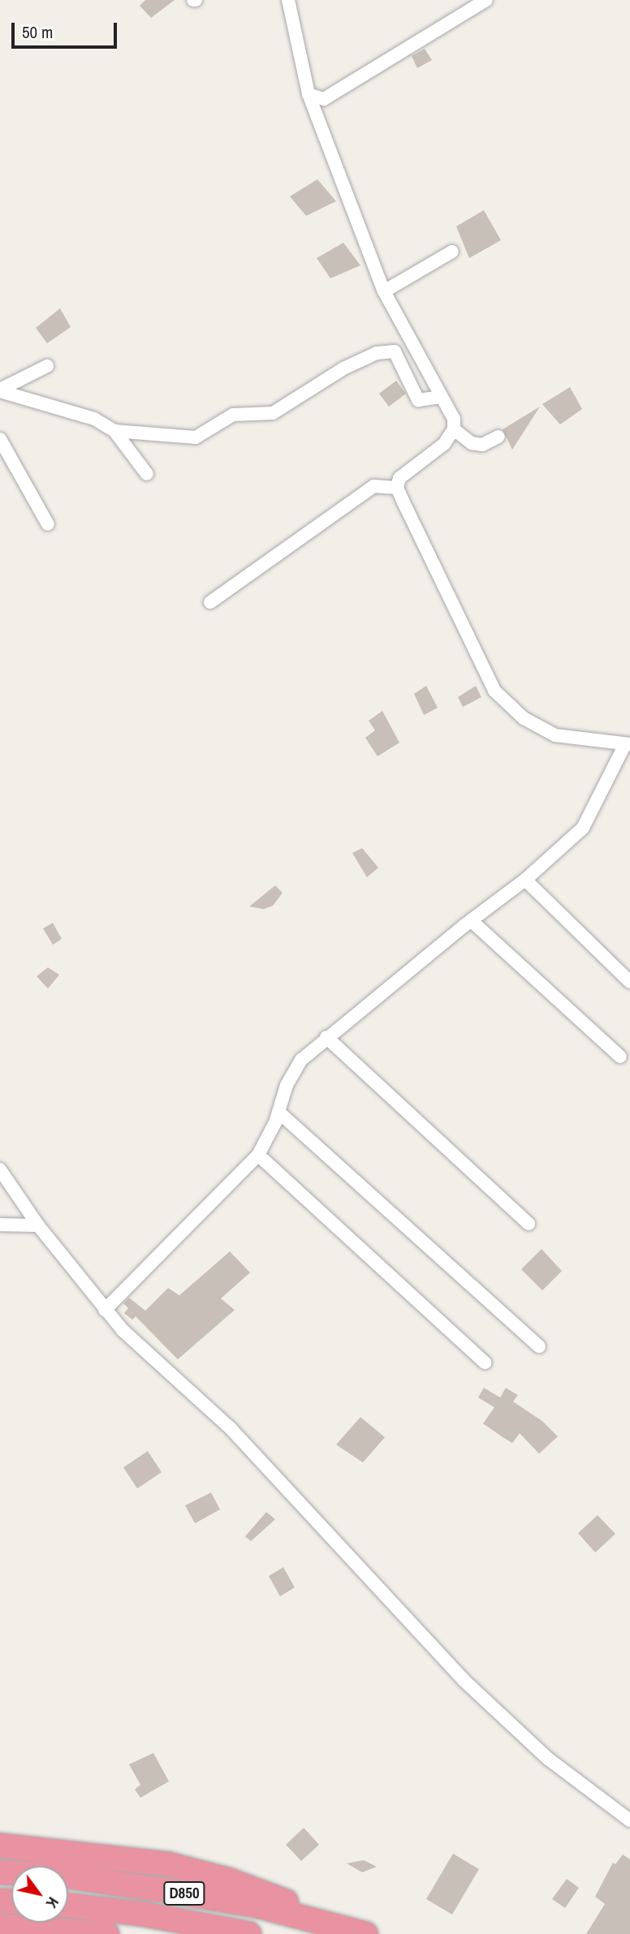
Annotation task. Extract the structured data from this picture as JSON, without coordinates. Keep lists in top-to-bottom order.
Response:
{
  "streets": {
    "highway": ["D850"]
  },
  "scale_bar": "50 m",
  "north": "bottom right"
}
